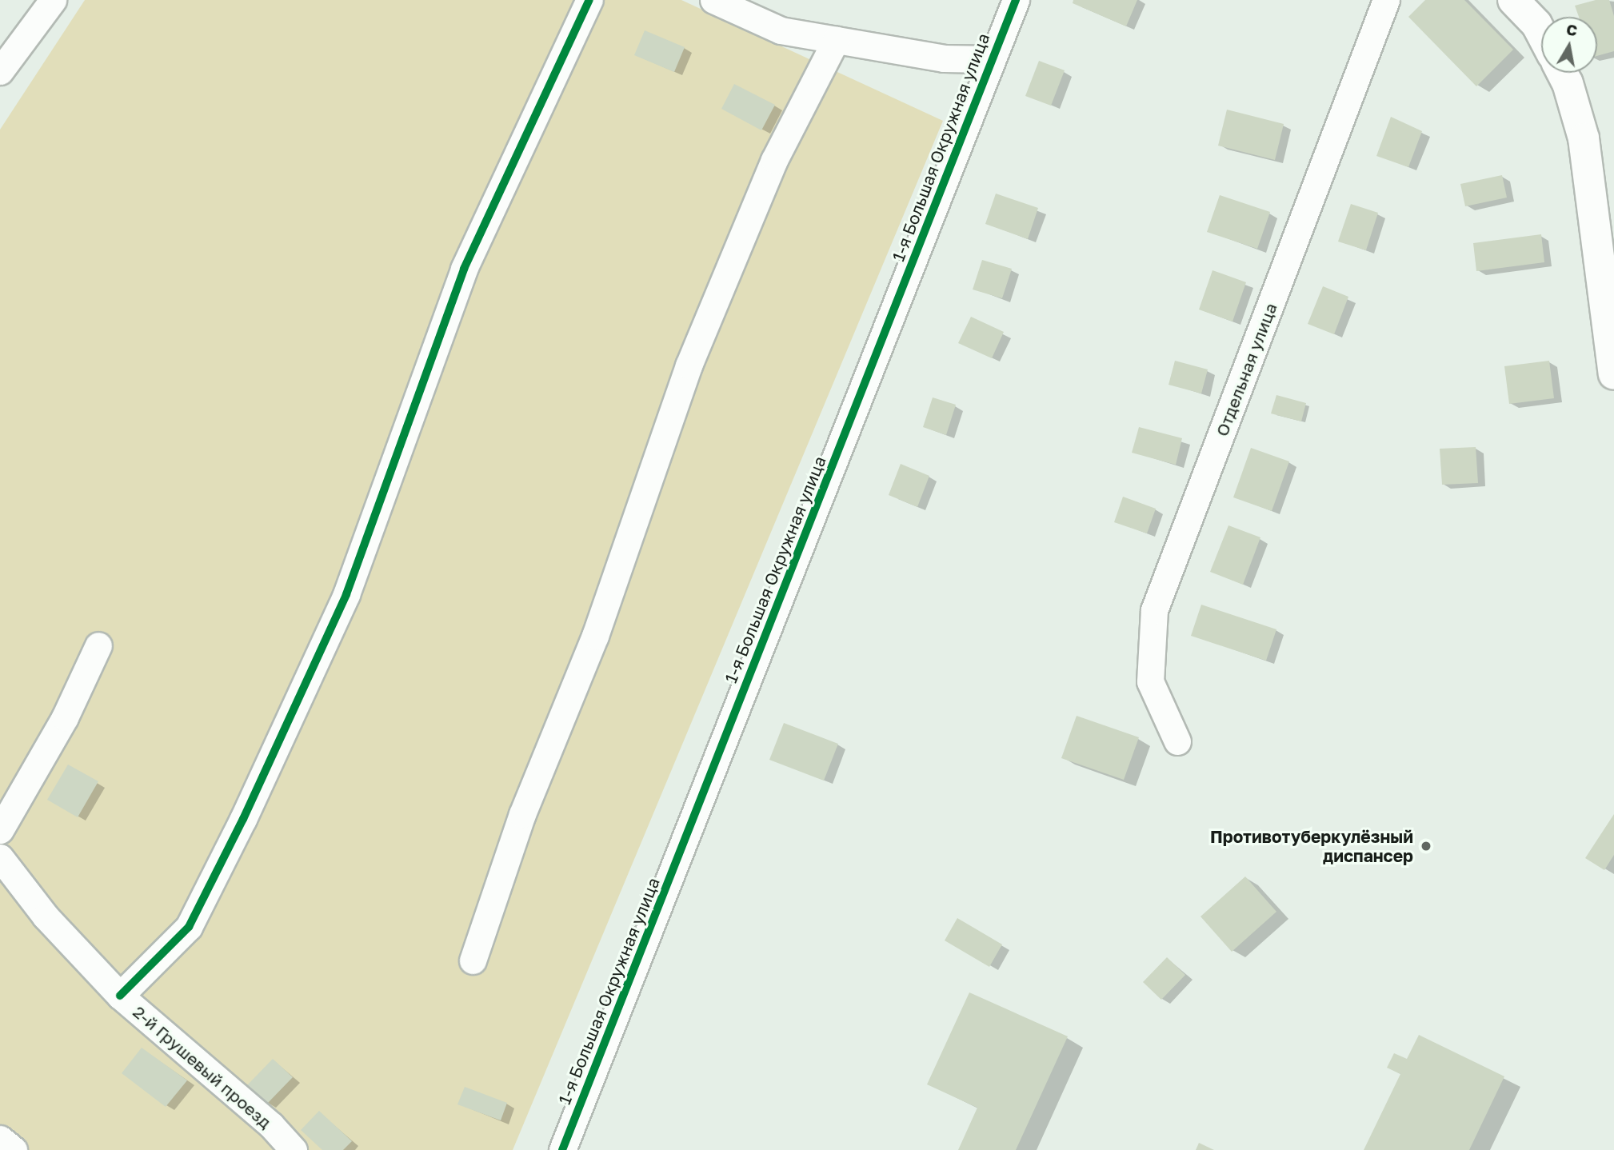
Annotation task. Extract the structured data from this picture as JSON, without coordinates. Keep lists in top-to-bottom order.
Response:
{
  "streets": {
    "street": ["1-я Большая Окружная улица", "Отдельная улица", "2-й Грушевый проезд"]
  },
  "places": ["Противотуберкулёзный диспансер"],
  "north": "top"
}
